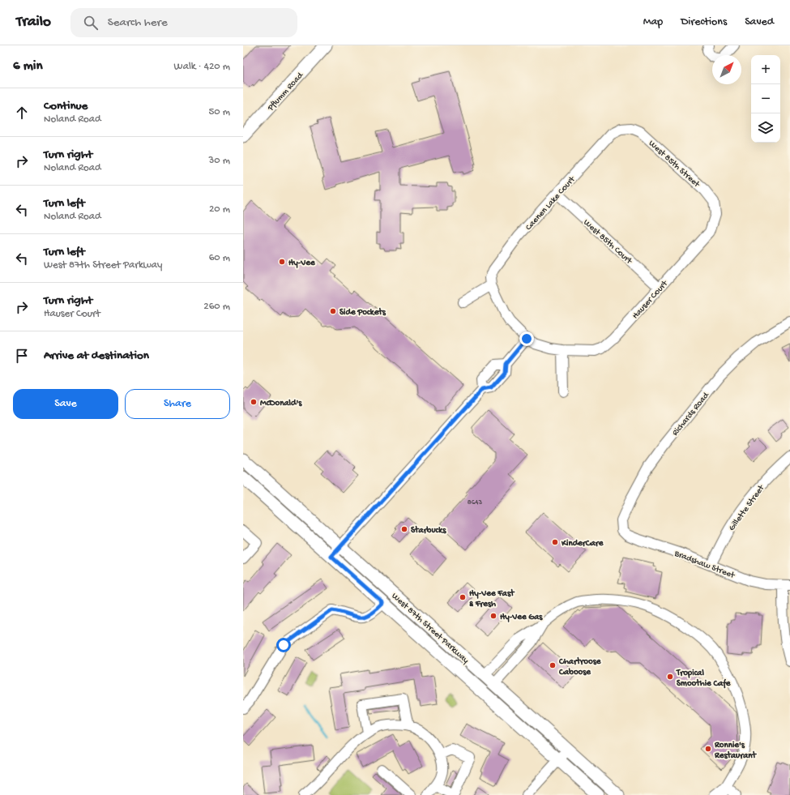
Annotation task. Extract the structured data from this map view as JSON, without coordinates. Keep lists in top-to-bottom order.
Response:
{
  "streets": {
    "main road": ["Pflumm Road", "West 87th Street Parkway"],
    "street": [
      "West 85th Street",
      "Caenen Lake Court",
      "West 85th Court",
      "Hauser Court",
      "Richards Road",
      "Gillette Street",
      "Bradshaw Street"
    ]
  },
  "crossings": [
    ["West 85th Street", "Caenen Lake Court"],
    ["West 85th Street", "Hauser Court"],
    ["Caenen Lake Court", "West 85th Court"],
    ["West 85th Court", "Hauser Court"],
    ["Richards Road", "Bradshaw Street"],
    ["Gillette Street", "Bradshaw Street"]
  ],
  "places": [
    "Hy-Vee",
    "Side Pockets",
    "McDonald's",
    "Starbucks",
    "KinderCare",
    "Hy-Vee Fast & Fresh",
    "Hy-Vee Gas",
    "Chartroose Caboose",
    "Tropical Smoothie Cafe",
    "Ronnie's Restaurant"
  ],
  "house_numbers": ["8643"],
  "north": "top right",
  "page": {
    "header": "Trailo",
    "search": "Search here",
    "nav": ["Map", "Directions", "Saved"],
    "heading": ["6 min", "Walk · 420 m"],
    "map_buttons": ["+", "−"],
    "list": [
      ["Continue", "Noland Road", "50 m"],
      ["Turn right", "Noland Road", "30 m"],
      ["Turn left", "Noland Road", "20 m"],
      ["Turn left", "West 87th Street Parkway", "60 m"],
      ["Turn right", "Hauser Court", "260 m"],
      "Arrive at destination"
    ],
    "buttons": ["Save", "Share"]
  }
}
